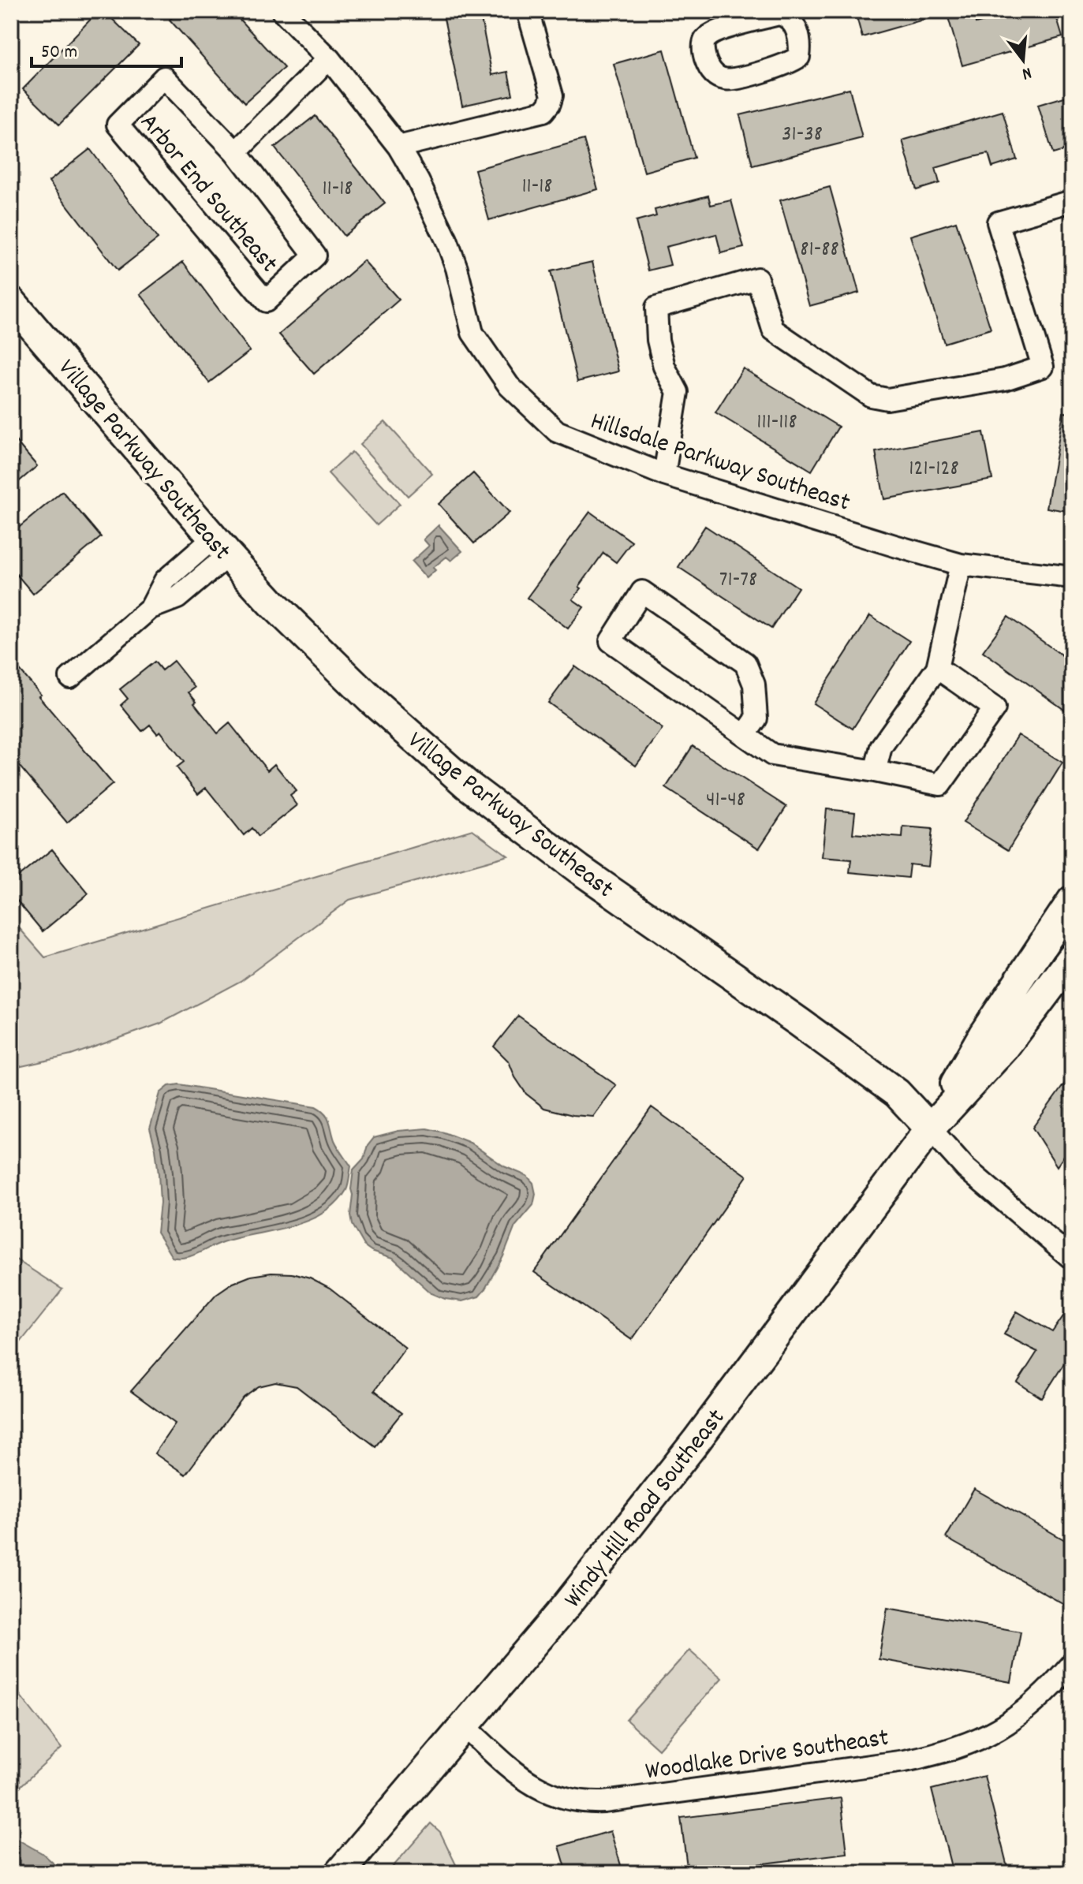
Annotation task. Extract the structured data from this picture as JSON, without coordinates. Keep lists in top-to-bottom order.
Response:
{
  "streets": {
    "main road": ["Village Parkway Southeast", "Windy Hill Road Southeast"],
    "street": ["Arbor End Southeast", "Hillsdale Parkway Southeast", "Woodlake Drive Southeast"]
  },
  "crossings": [
    ["Arbor End Southeast", "Hillsdale Parkway Southeast"],
    ["Village Parkway Southeast", "Windy Hill Road Southeast"],
    ["Windy Hill Road Southeast", "Woodlake Drive Southeast"]
  ],
  "house_numbers": [
    "31-38",
    "11-18",
    "11-18",
    "81-88",
    "111-118",
    "121-128",
    "71-78",
    "41-48"
  ],
  "scale_bar": "50 m",
  "north": "bottom"
}
